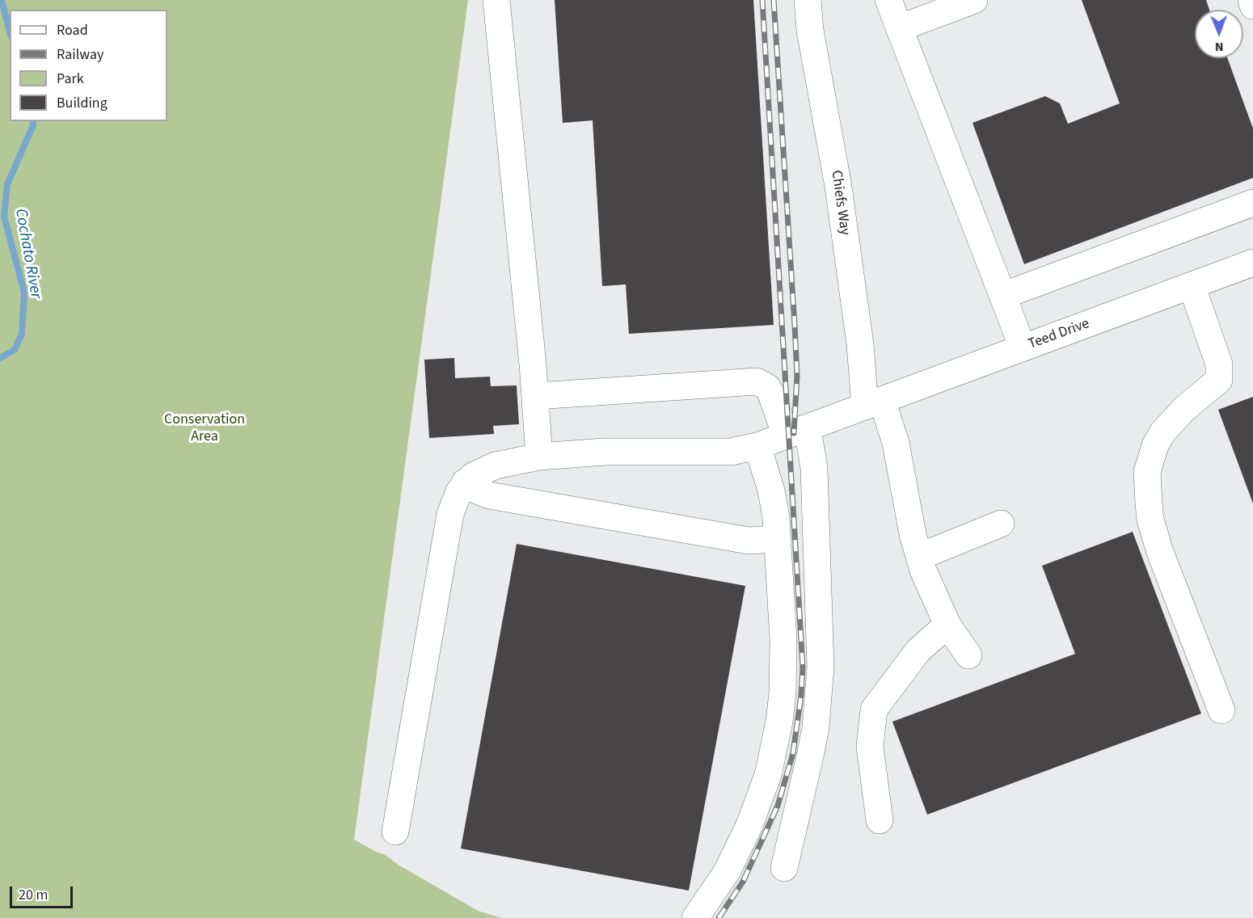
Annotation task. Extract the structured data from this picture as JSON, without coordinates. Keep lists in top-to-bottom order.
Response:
{
  "streets": {
    "street": ["Chiefs Way", "Teed Drive"]
  },
  "crossings": [
    ["Chiefs Way", "Teed Drive"]
  ],
  "water": ["Cochato River"],
  "parks": ["Conservation Area"],
  "legend": [
    "Road",
    "Railway",
    "Park",
    "Building"
  ],
  "scale_bar": "20 m",
  "north": "bottom"
}
